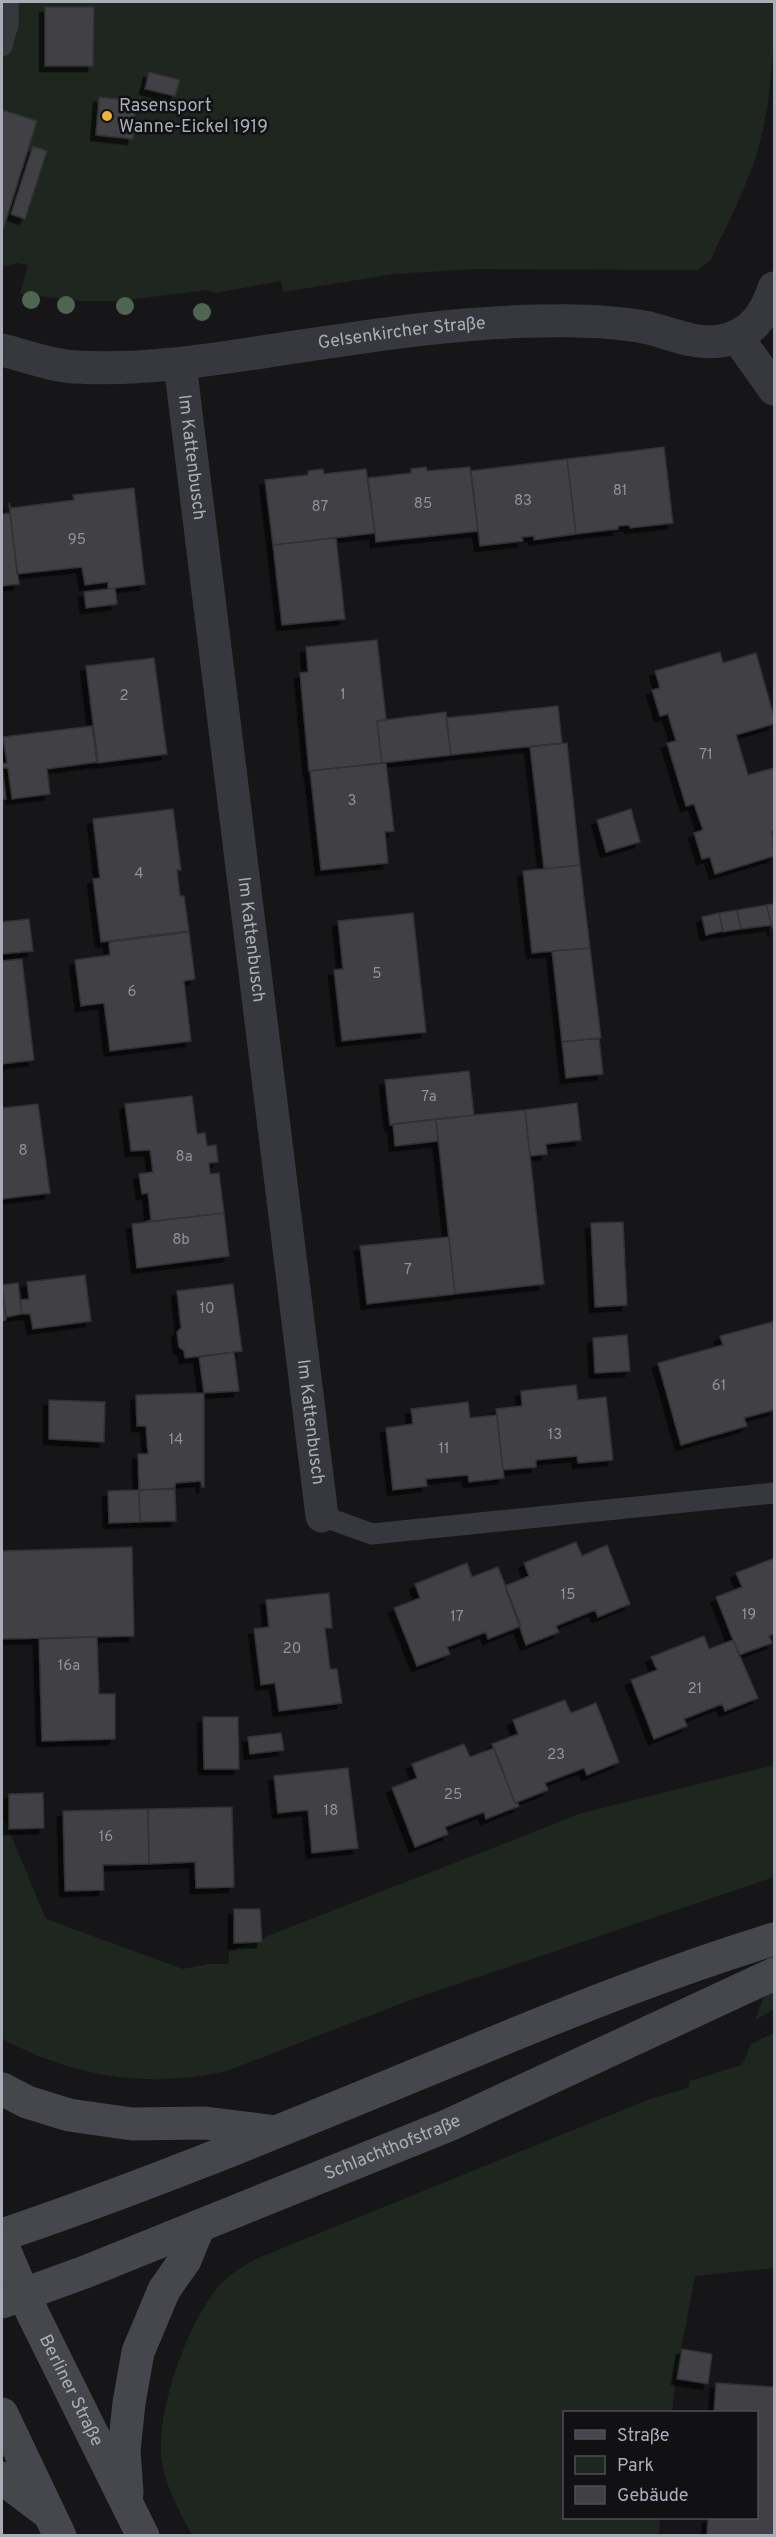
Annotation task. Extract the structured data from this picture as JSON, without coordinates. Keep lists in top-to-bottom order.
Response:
{
  "streets": {
    "main road": ["Schlachthofstraße", "Berliner Straße"],
    "street": ["Gelsenkircher Straße", "Im Kattenbusch"]
  },
  "crossings": [
    ["Gelsenkircher Straße", "Im Kattenbusch"],
    ["Schlachthofstraße", "Berliner Straße"]
  ],
  "places": ["Rasensport Wanne-Eickel 1919"],
  "house_numbers": [
    "81",
    "83",
    "85",
    "87",
    "95",
    "1",
    "2",
    "71",
    "3",
    "4",
    "5",
    "6",
    "7a",
    "8",
    "8a",
    "8b",
    "7",
    "10",
    "61",
    "13",
    "14",
    "11",
    "15",
    "19",
    "17",
    "20",
    "16a",
    "21",
    "23",
    "25",
    "18",
    "16"
  ],
  "legend": ["Straße", "Park", "Gebäude"]
}
